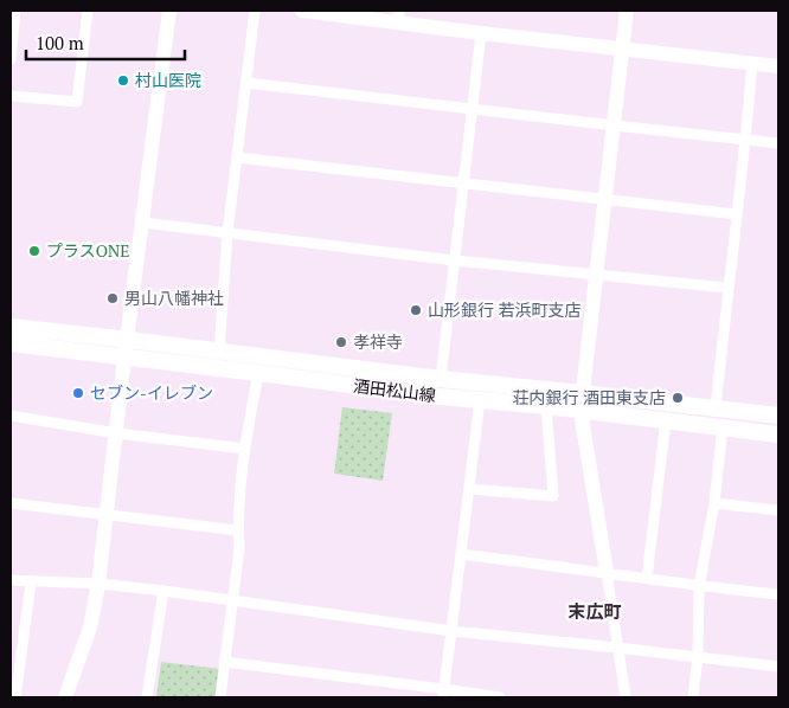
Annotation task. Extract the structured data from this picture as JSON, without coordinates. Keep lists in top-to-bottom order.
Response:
{
  "streets": {
    "main road": ["酒田松山線"]
  },
  "districts": ["末広町"],
  "places": [
    "村山医院",
    "プラスONE",
    "男山八幡神社",
    "山形銀行 若浜町支店",
    "孝祥寺",
    "セブン-イレブン",
    "荘内銀行 酒田東支店"
  ],
  "scale_bar": "100 m"
}
